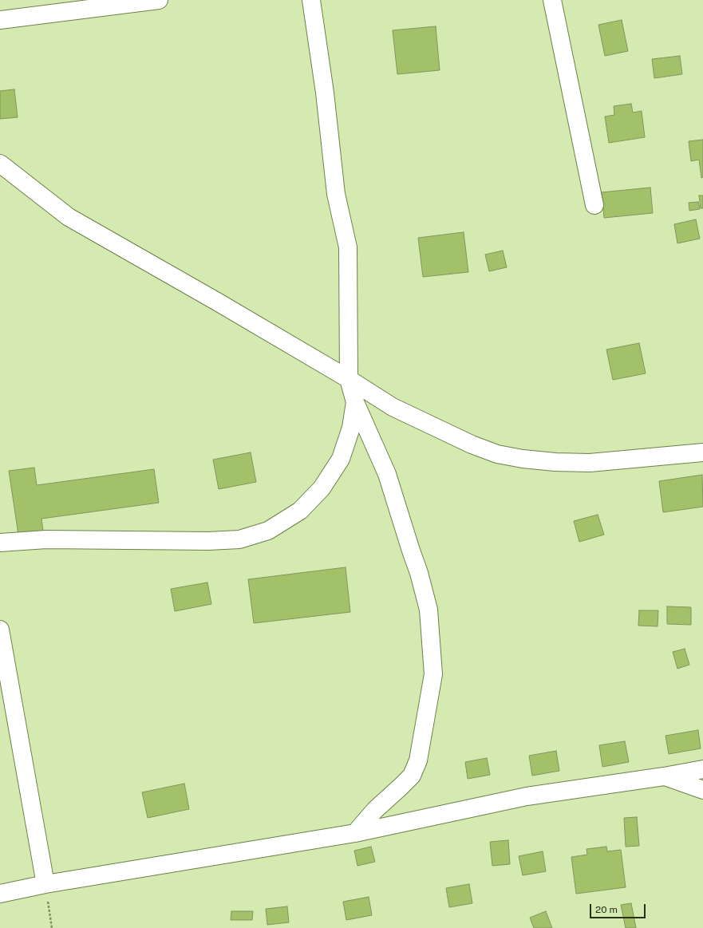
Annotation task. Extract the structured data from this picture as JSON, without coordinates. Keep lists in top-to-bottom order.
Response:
{
  "scale_bar": "20 m"
}
